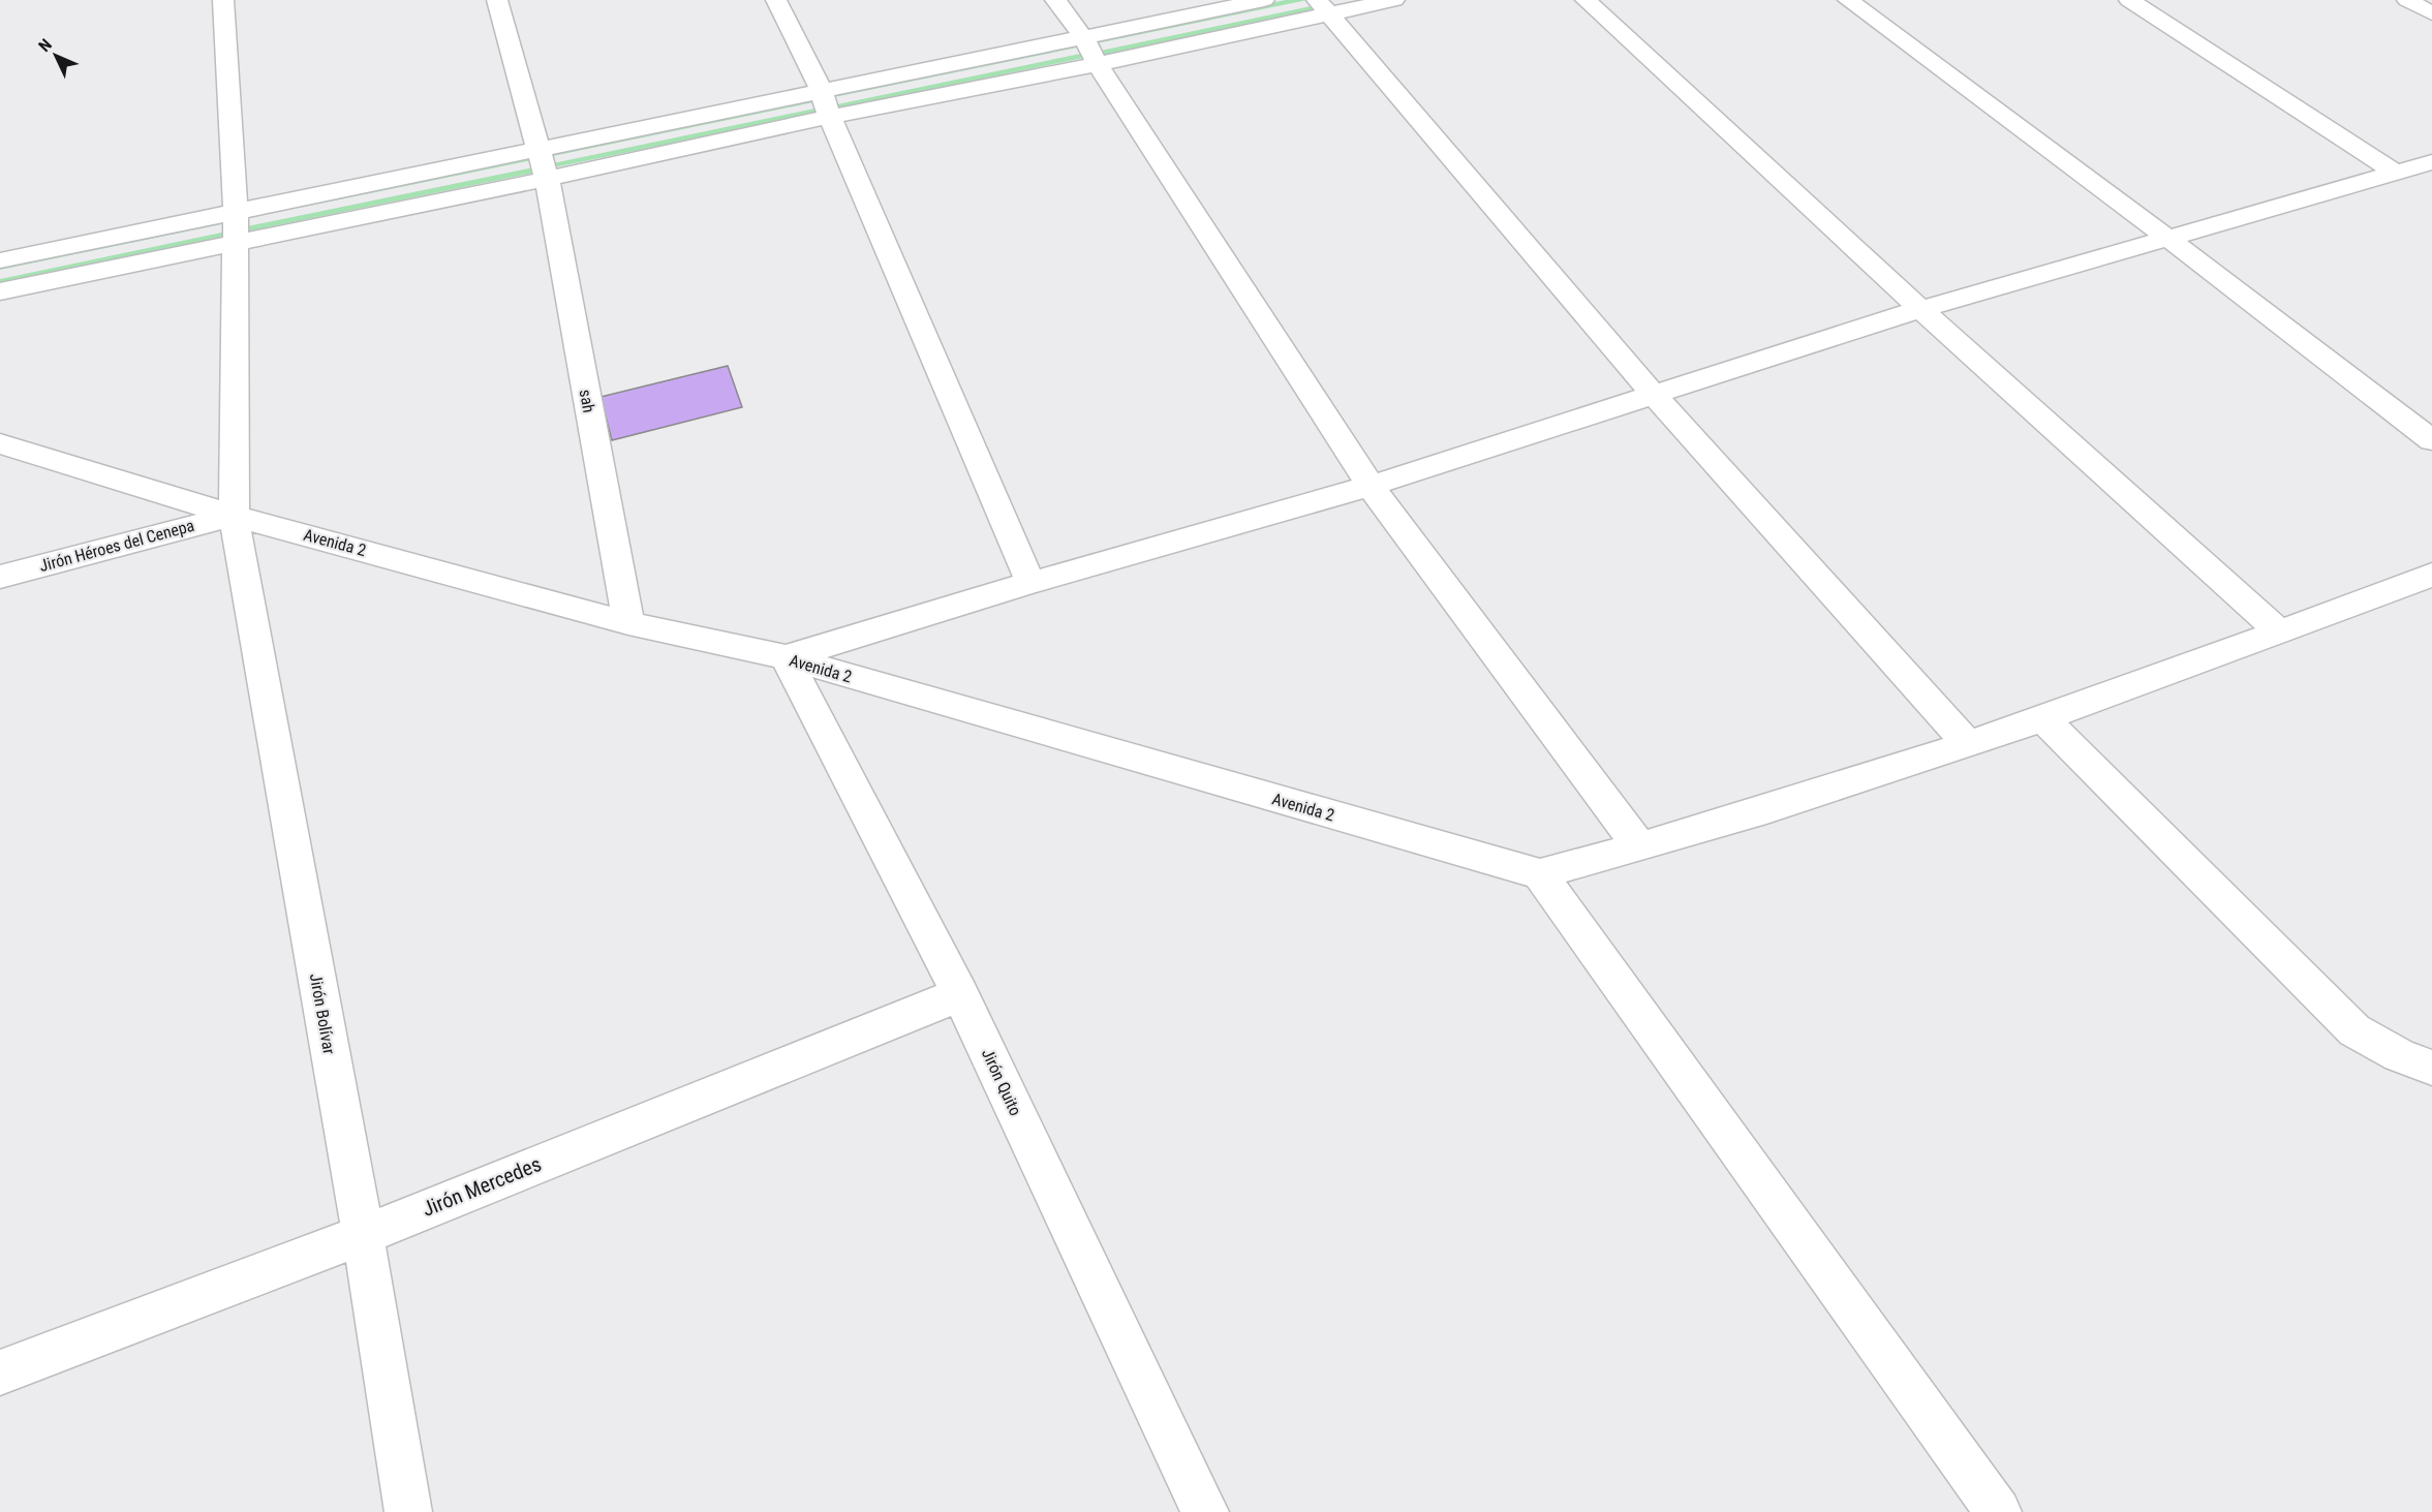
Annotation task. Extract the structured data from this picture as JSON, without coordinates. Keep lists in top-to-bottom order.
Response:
{
  "streets": {
    "street": [
      "sah",
      "Avenida 2",
      "Jirón Héroes del Cenepa",
      "Jirón Bolívar",
      "Jirón Quito",
      "Jirón Mercedes"
    ]
  },
  "crossings": [
    ["sah", "Avenida 2"],
    ["Avenida 2", "Jirón Héroes del Cenepa"],
    ["Avenida 2", "Jirón Bolívar"],
    ["Avenida 2", "Jirón Quito"],
    ["Jirón Héroes del Cenepa", "Jirón Bolívar"],
    ["Jirón Bolívar", "Jirón Mercedes"],
    ["Jirón Quito", "Jirón Mercedes"]
  ],
  "north": "top left"
}
